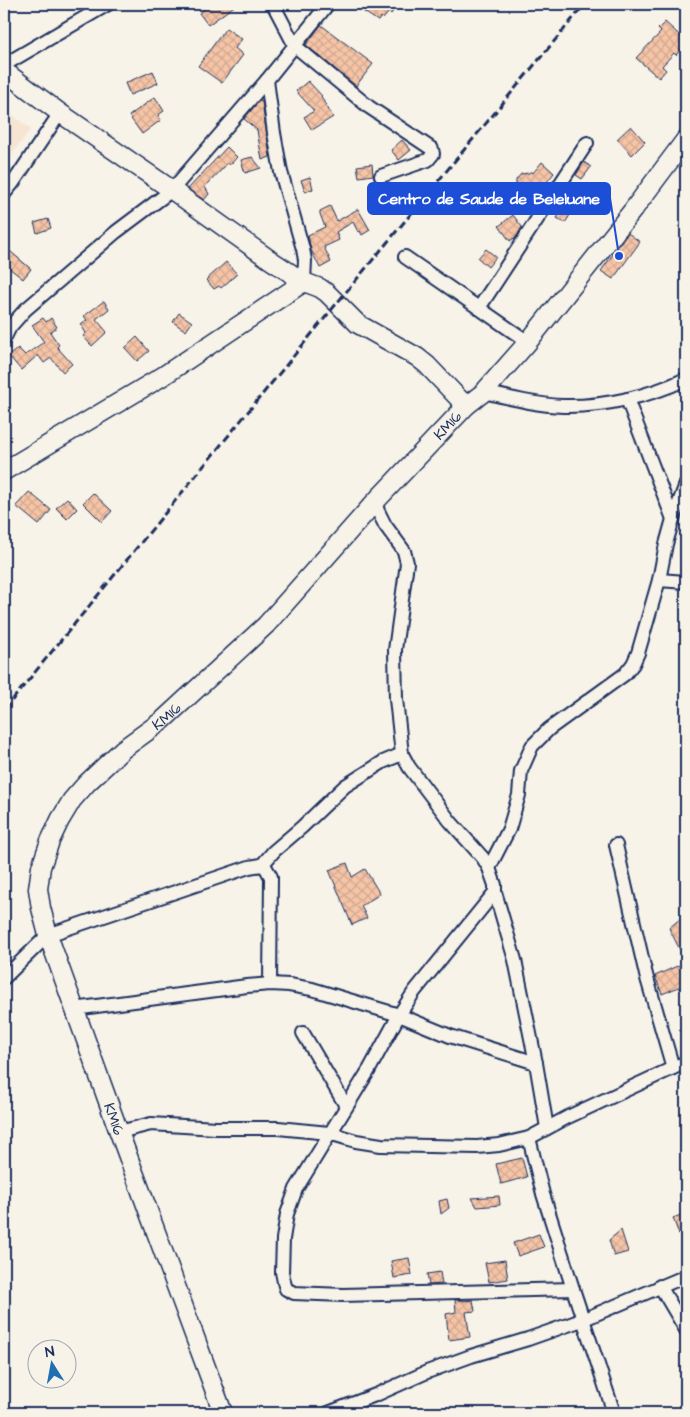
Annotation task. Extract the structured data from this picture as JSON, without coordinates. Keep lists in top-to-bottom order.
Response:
{
  "streets": {
    "street": ["KM16"]
  },
  "places": ["Centro de Saude de Beleluane"],
  "north": "top"
}
